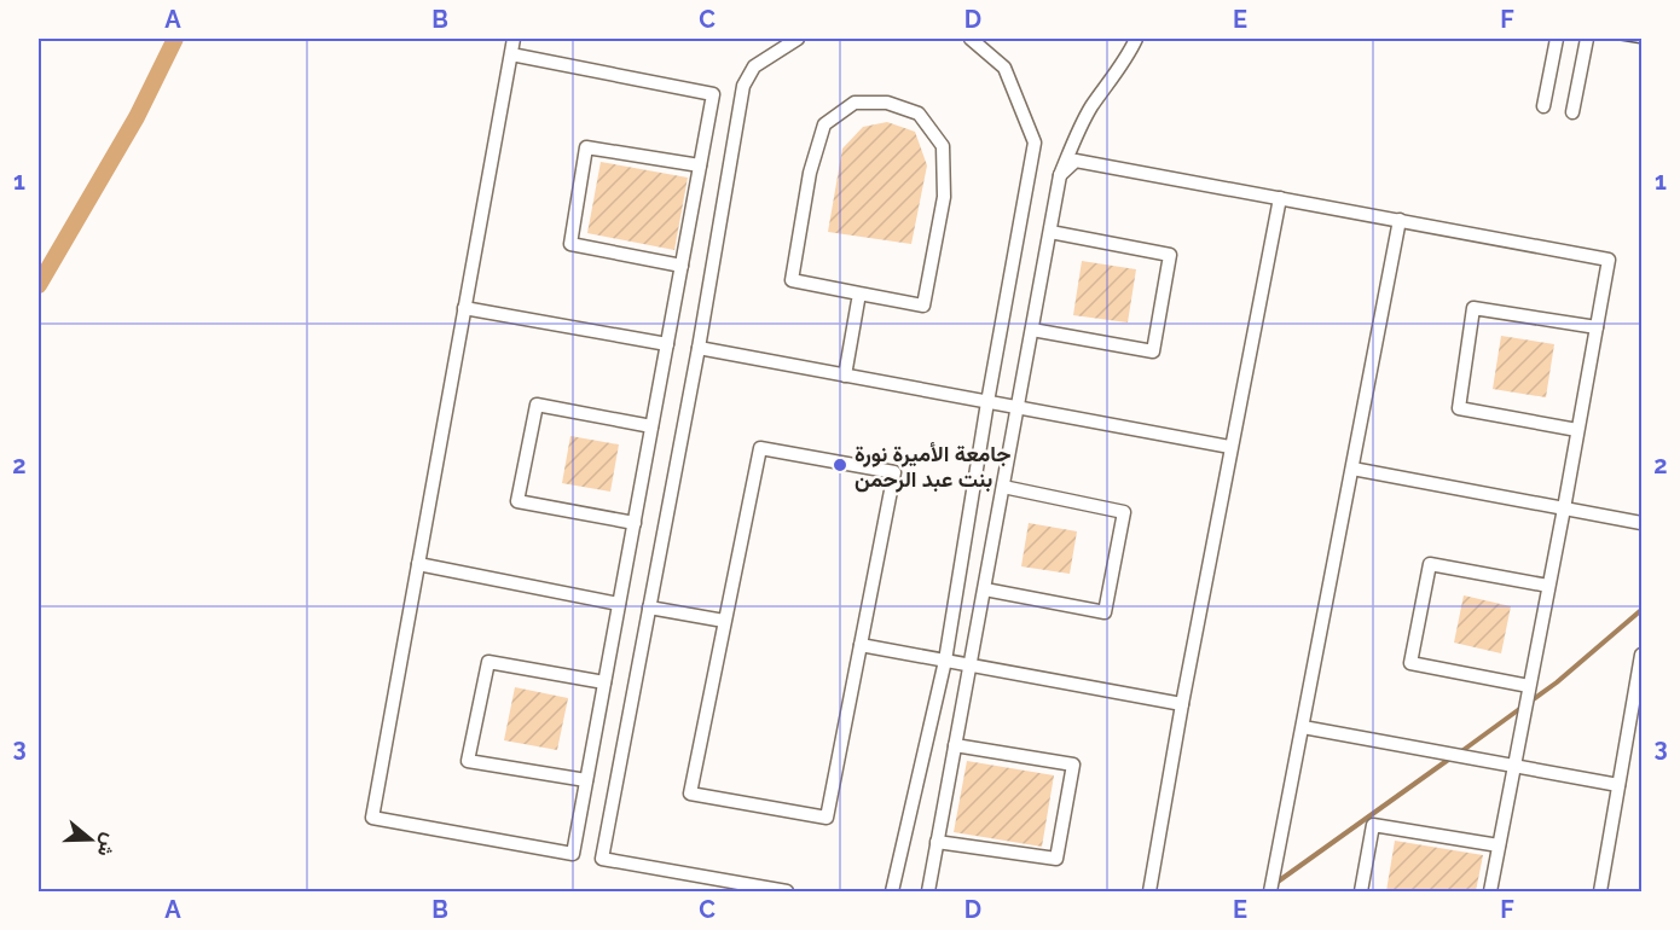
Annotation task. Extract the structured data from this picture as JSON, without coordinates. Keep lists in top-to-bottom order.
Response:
{
  "places": ["جامعة الأميرة نورة بنت عبد الرحمن"],
  "north": "right",
  "grid": {
    "columns": [
      "A",
      "B",
      "C",
      "D",
      "E",
      "F"
    ],
    "rows": ["1", "2", "3"]
  }
}
